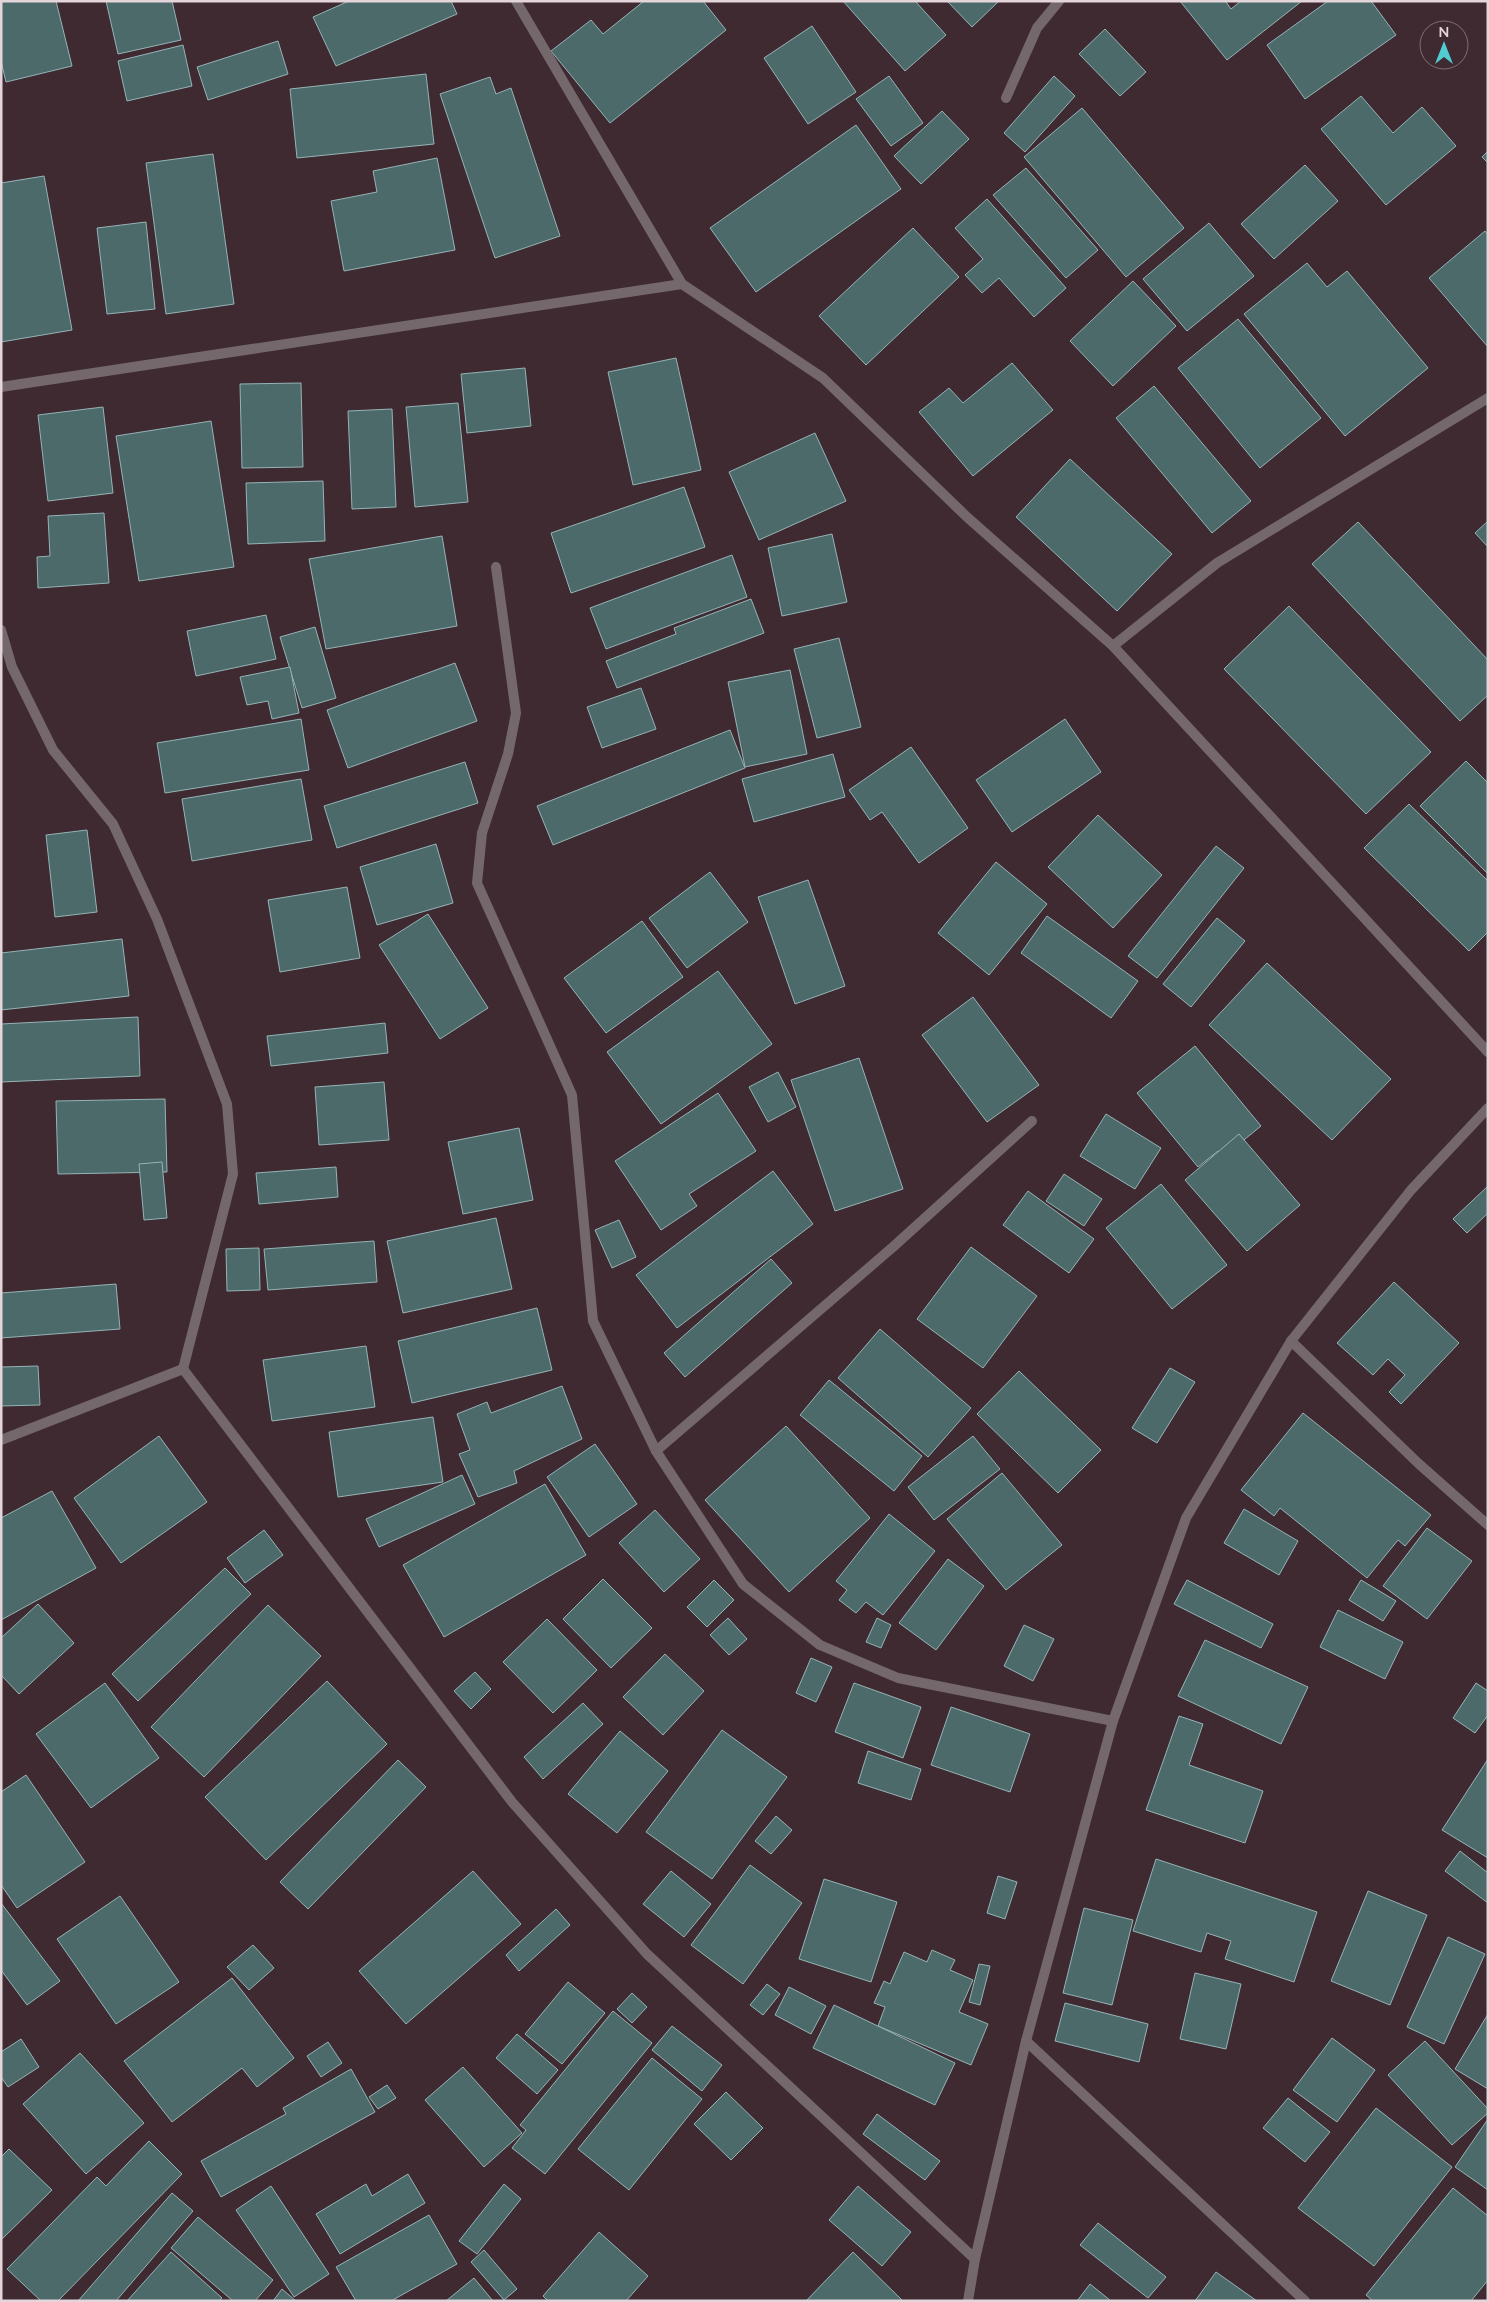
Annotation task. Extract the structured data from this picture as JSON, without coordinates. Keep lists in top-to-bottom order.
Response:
{
  "north": "top"
}
